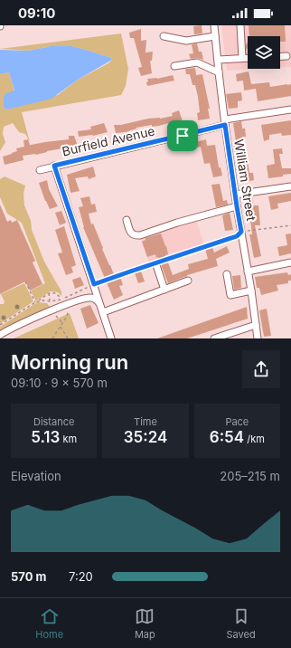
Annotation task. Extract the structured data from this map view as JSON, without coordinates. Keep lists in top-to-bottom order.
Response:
{
  "streets": {
    "street": ["Burfield Avenue", "William Street"]
  },
  "crossings": [
    ["Burfield Avenue", "William Street"]
  ],
  "page": {
    "status": "09:10",
    "heading": ["Morning run", "09:10 · 9 × 570 m"],
    "stats": [
      ["Distance", "5.13 km"],
      ["Time", "35:24"],
      ["Pace", "6:54 /km"]
    ],
    "chart": ["Elevation", "205–215 m"],
    "list": [
      {
        "name": "570 m",
        "note": "7:20"
      }
    ],
    "tabs": ["Home", "Map", "Saved"]
  }
}
